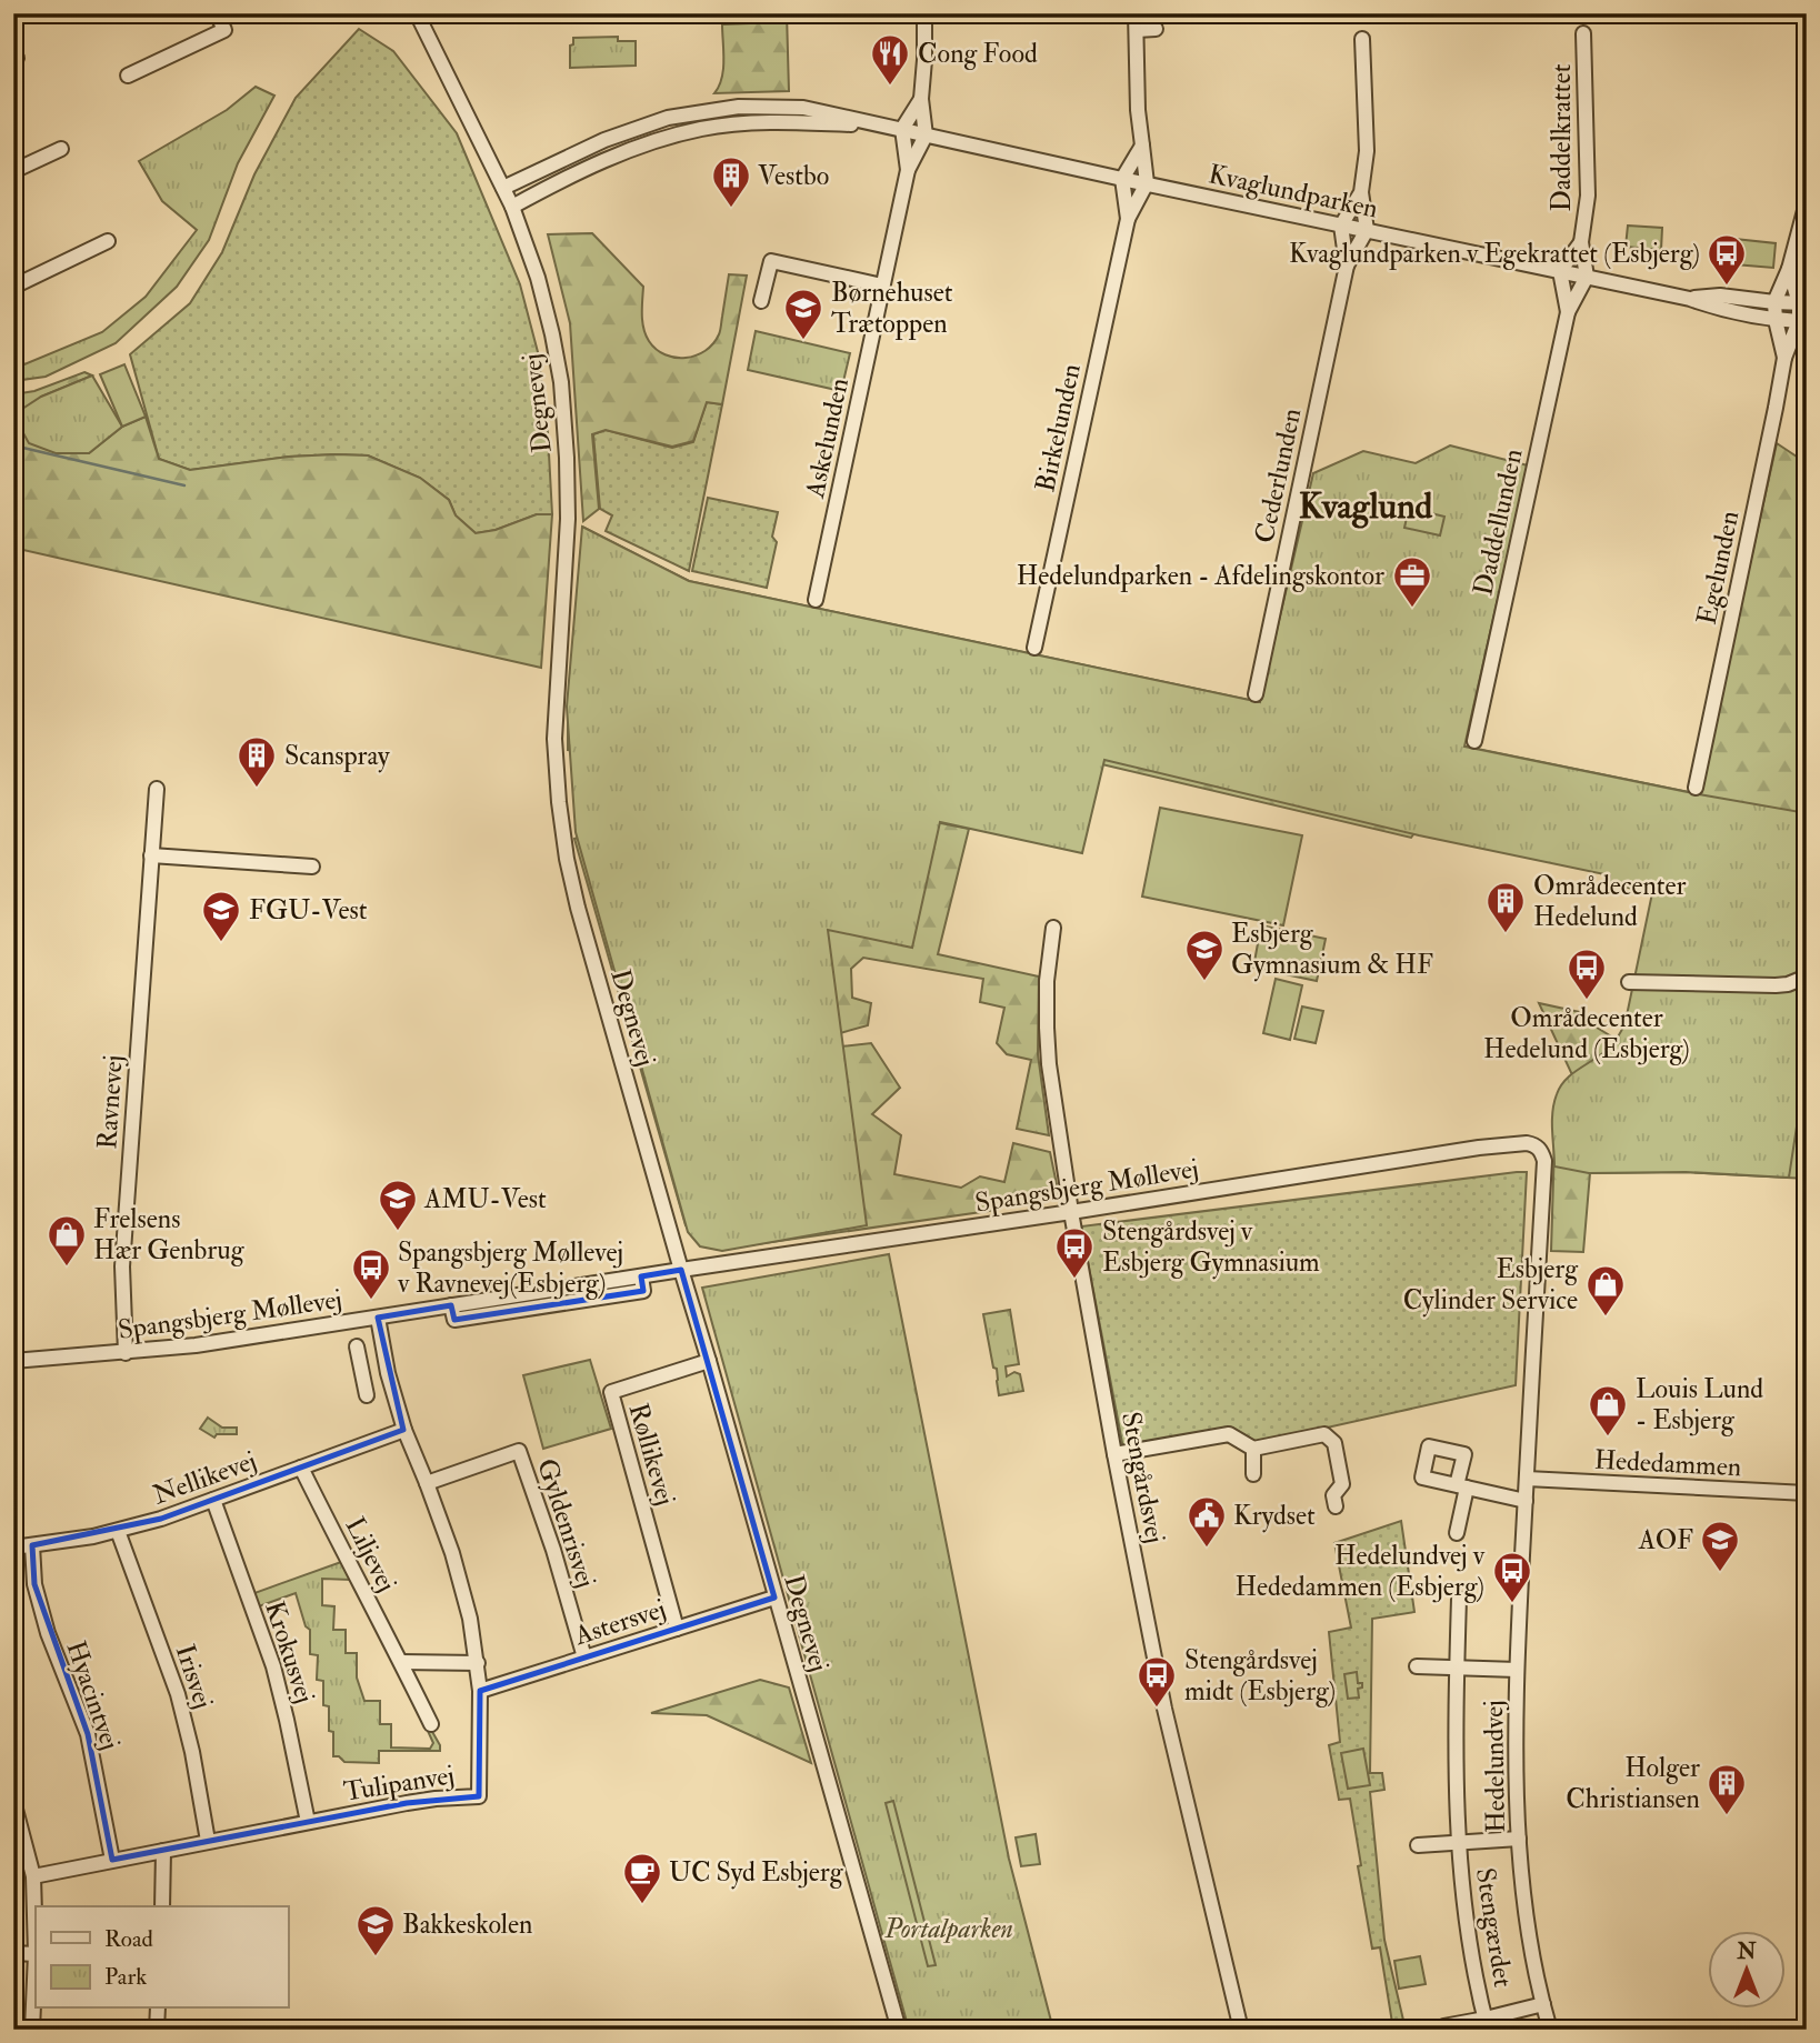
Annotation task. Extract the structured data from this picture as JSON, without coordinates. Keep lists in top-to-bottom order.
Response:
{
  "streets": {
    "street": [
      "Daddelkrattet",
      "Kvaglundparken",
      "Degnevej",
      "Birkelunden",
      "Askelunden",
      "Cederlunden",
      "Daddellunden",
      "Egelunden",
      "Ravnevej",
      "Spangsbjerg Møllevej",
      "Røllikevej",
      "Hededammen",
      "Nellikevej",
      "Stengårdsvej",
      "Gyldenrisvej",
      "Liljevej",
      "Astersvej",
      "Krokusvej",
      "Irisvej",
      "Hyacintvej",
      "Hedelundvej",
      "Tulipanvej",
      "Stengærdet"
    ]
  },
  "crossings": [
    ["Daddelkrattet", "Kvaglundparken"],
    ["Daddelkrattet", "Daddellunden"],
    ["Kvaglundparken", "Degnevej"],
    ["Kvaglundparken", "Birkelunden"],
    ["Kvaglundparken", "Askelunden"],
    ["Kvaglundparken", "Cederlunden"],
    ["Kvaglundparken", "Daddellunden"],
    ["Kvaglundparken", "Egelunden"],
    ["Degnevej", "Spangsbjerg Møllevej"],
    ["Degnevej", "Røllikevej"],
    ["Degnevej", "Astersvej"],
    ["Ravnevej", "Spangsbjerg Møllevej"],
    ["Spangsbjerg Møllevej", "Stengårdsvej"],
    ["Spangsbjerg Møllevej", "Hedelundvej"],
    ["Spangsbjerg Møllevej", "Tulipanvej"],
    ["Røllikevej", "Astersvej"],
    ["Hededammen", "Hedelundvej"],
    ["Nellikevej", "Liljevej"],
    ["Nellikevej", "Krokusvej"],
    ["Nellikevej", "Irisvej"],
    ["Nellikevej", "Hyacintvej"],
    ["Nellikevej", "Tulipanvej"],
    ["Gyldenrisvej", "Astersvej"],
    ["Gyldenrisvej", "Tulipanvej"],
    ["Astersvej", "Tulipanvej"],
    ["Krokusvej", "Tulipanvej"],
    ["Irisvej", "Tulipanvej"],
    ["Hyacintvej", "Tulipanvej"],
    ["Hedelundvej", "Stengærdet"]
  ],
  "districts": ["Kvaglund"],
  "parks": ["Portalparken"],
  "places": {
    "restaurant": ["Cong Food"],
    "building": [
      "Vestbo",
      "Scanspray",
      "Områdecenter Hedelund",
      "Holger Christiansen"
    ],
    "bus stop": [
      "Kvaglundparken v Egekrattet (Esbjerg)",
      "Områdecenter Hedelund (Esbjerg)",
      "Stengårdsvej v Esbjerg Gymnasium",
      "Spangsbjerg Møllevej v Ravnevej(Esbjerg)",
      "Hedelundvej v Hededammen (Esbjerg)",
      "Stengårdsvej midt (Esbjerg)"
    ],
    "school or university": [
      "Børnehuset Trætoppen",
      "FGU-Vest",
      "Esbjerg Gymnasium & HF",
      "AMU-Vest",
      "AOF",
      "Bakkeskolen"
    ],
    "office": ["Hedelundparken - Afdelingskontor"],
    "shop": ["Frelsens Hær Genbrug", "Esbjerg Cylinder Service", "Louis Lund - Esbjerg"],
    "public building": ["Krydset"],
    "cafe": ["UC Syd Esbjerg"]
  },
  "legend": ["Road", "Park"],
  "north": "top"
}
